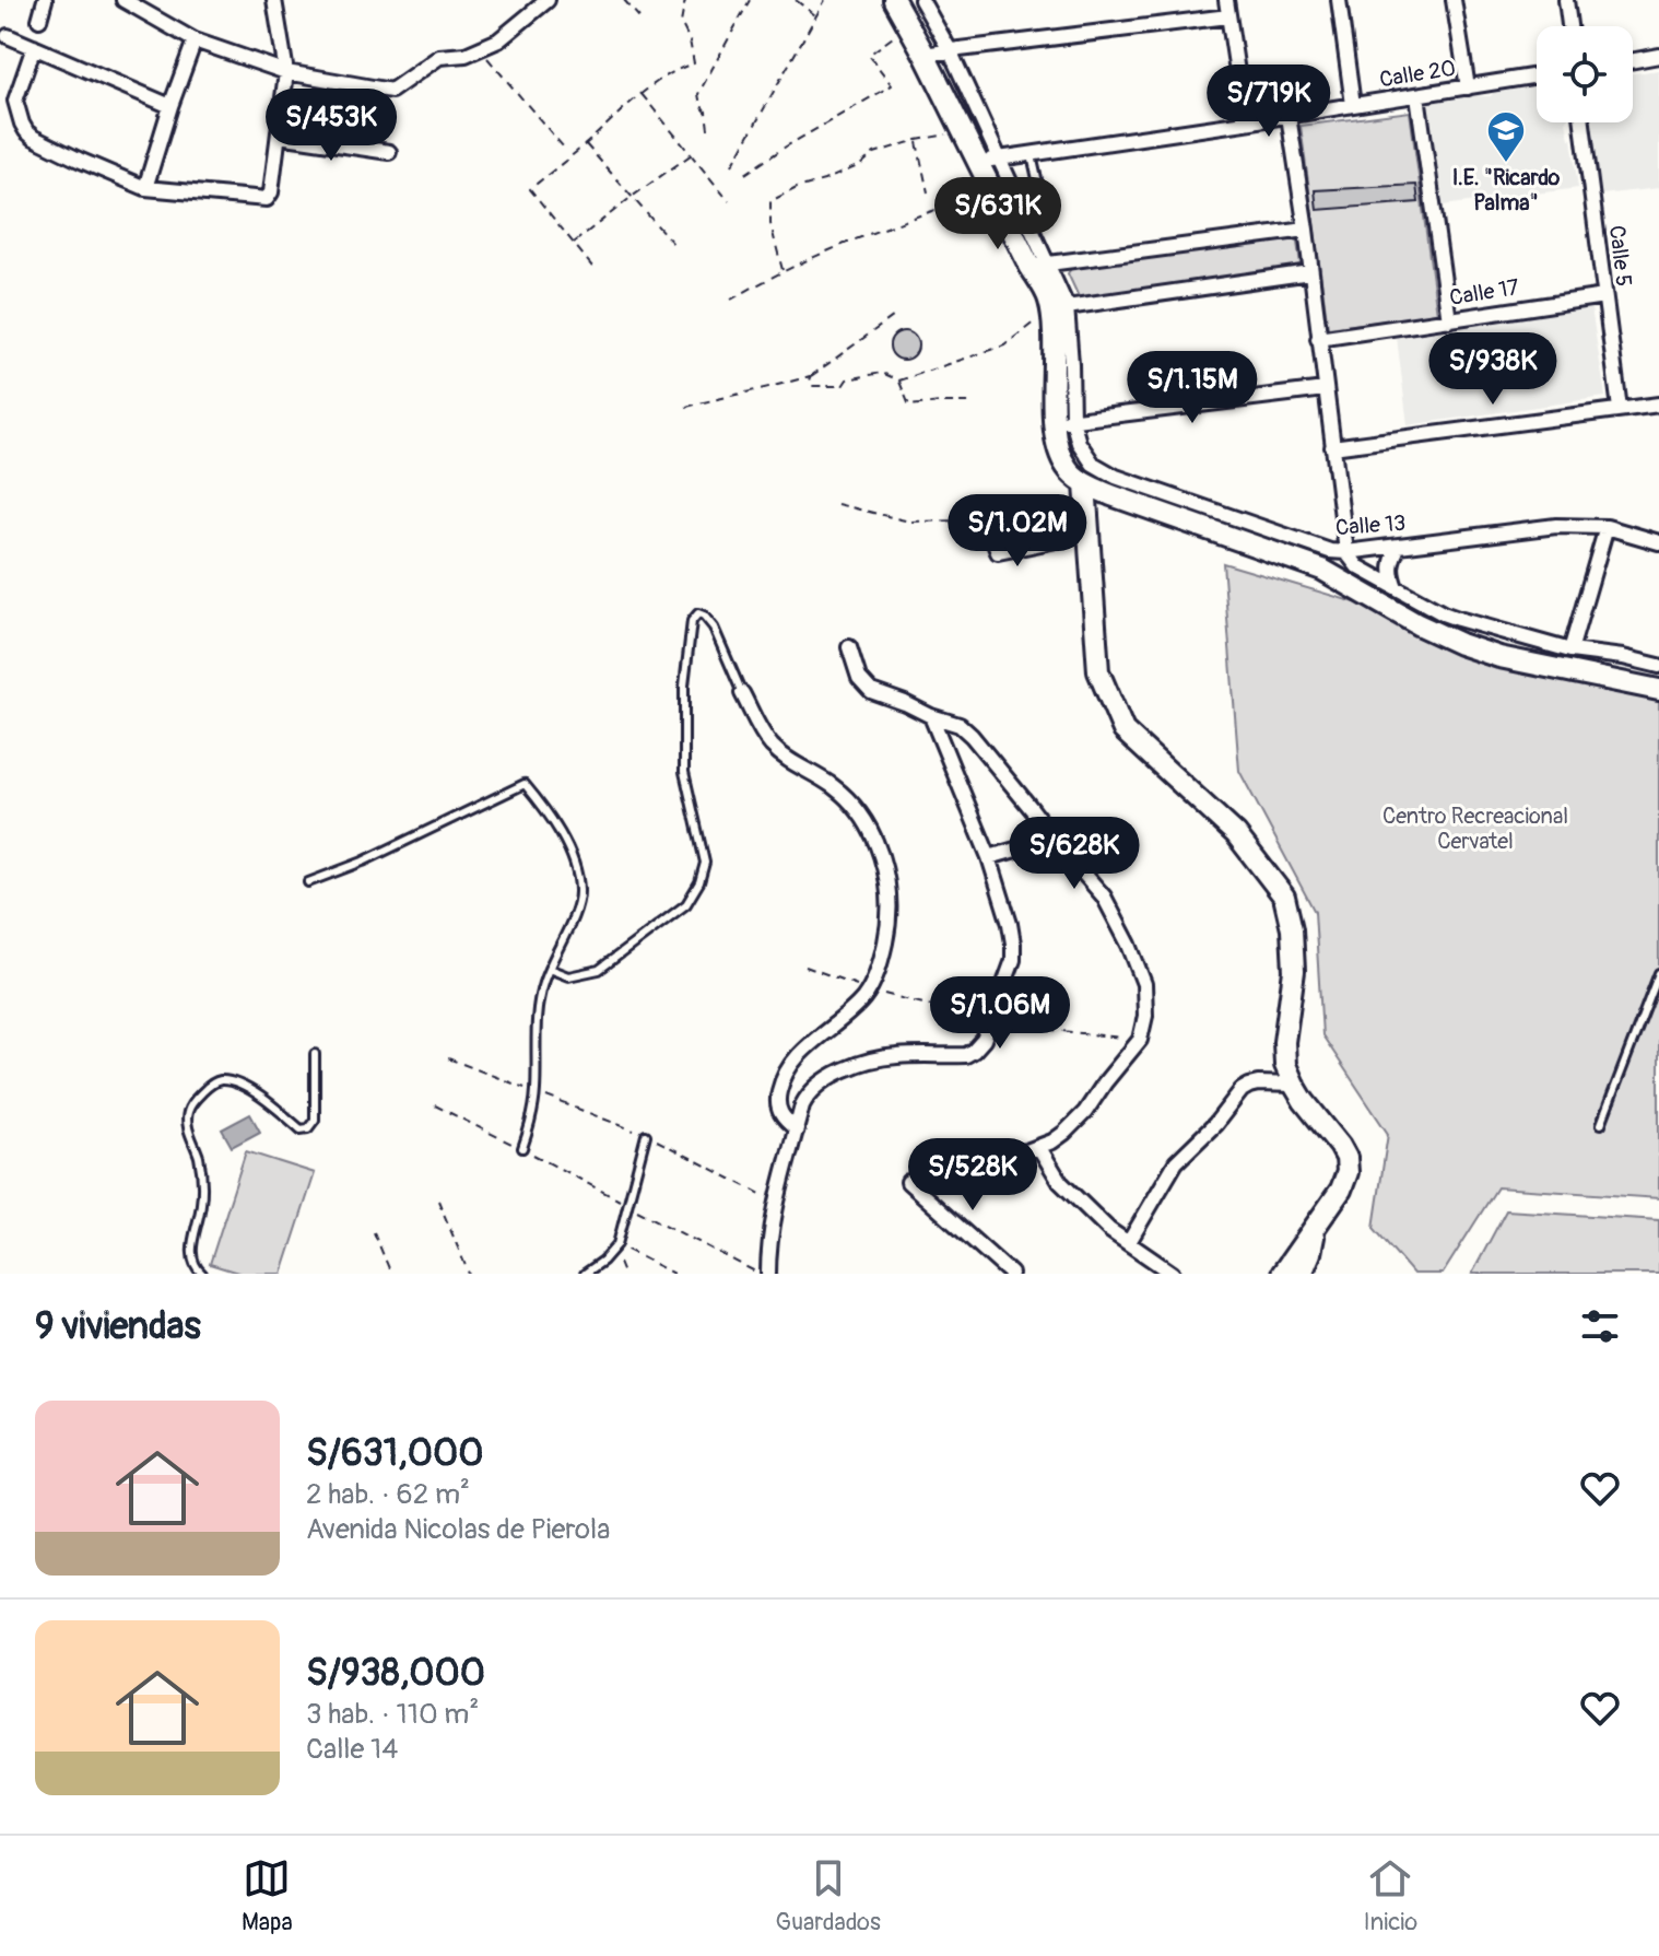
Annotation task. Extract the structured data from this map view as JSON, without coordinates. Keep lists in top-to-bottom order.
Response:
{
  "streets": {
    "street": [
      "Calle 20",
      "Calle 5",
      "Calle 17",
      "Calle 13"
    ]
  },
  "crossings": [
    ["Calle 5", "Calle 17"]
  ],
  "parks": ["Centro Recreacional Cervatel"],
  "places": {
    "school or university": ["I.E. \"Ricardo Palma\""]
  },
  "page": {
    "price": [
      "S/719K",
      "S/453K",
      "S/631K",
      "S/938K",
      "S/1.15M",
      "S/1.02M",
      "S/628K",
      "S/1.06M",
      "S/528K"
    ],
    "heading": "9 viviendas",
    "list": [
      {
        "name": "S/631,000",
        "note": "2 hab. · 62 m² · Avenida Nicolas de Pierola"
      },
      {
        "name": "S/938,000",
        "note": "3 hab. · 110 m² · Calle 14"
      }
    ],
    "tabs": ["Mapa", "Guardados", "Inicio"]
  }
}
